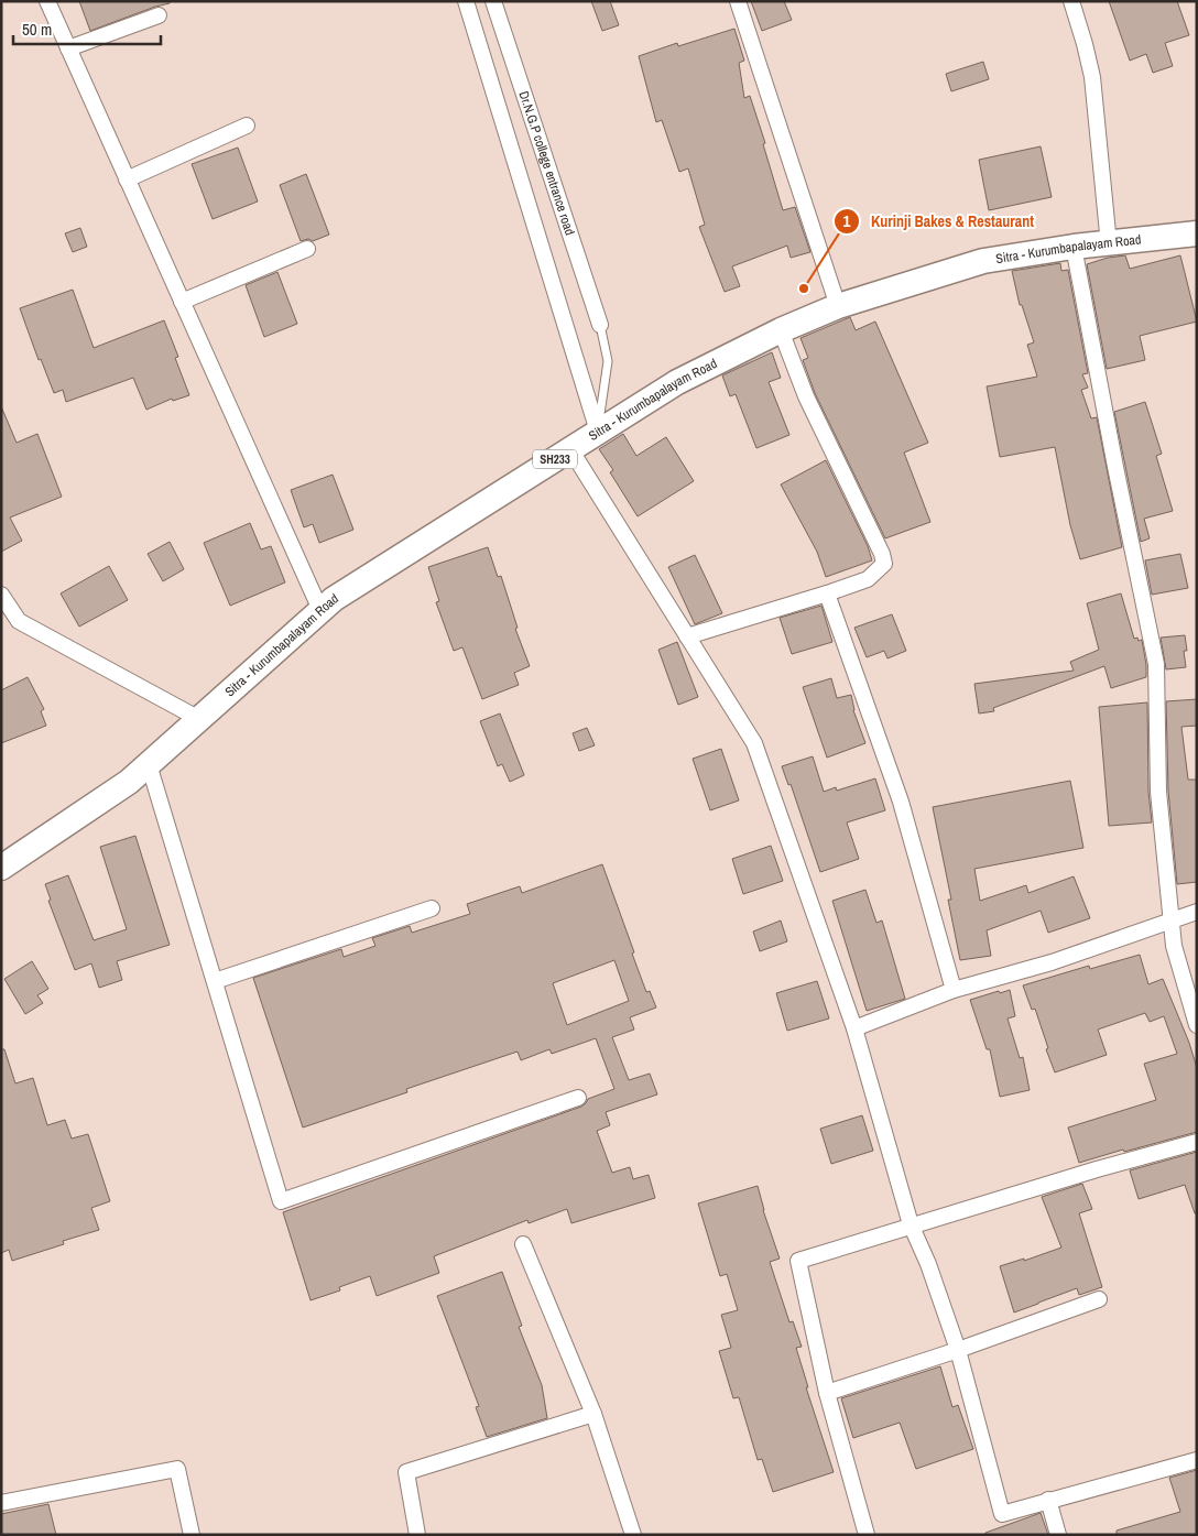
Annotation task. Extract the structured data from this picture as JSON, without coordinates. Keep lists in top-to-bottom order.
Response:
{
  "streets": {
    "main road": ["Sitra - Kurumbapalayam Road", "SH233"],
    "street": ["Dr.N.G.P college entrance road"]
  },
  "places": ["Kurinji Bakes & Restaurant"],
  "scale_bar": "50 m"
}
